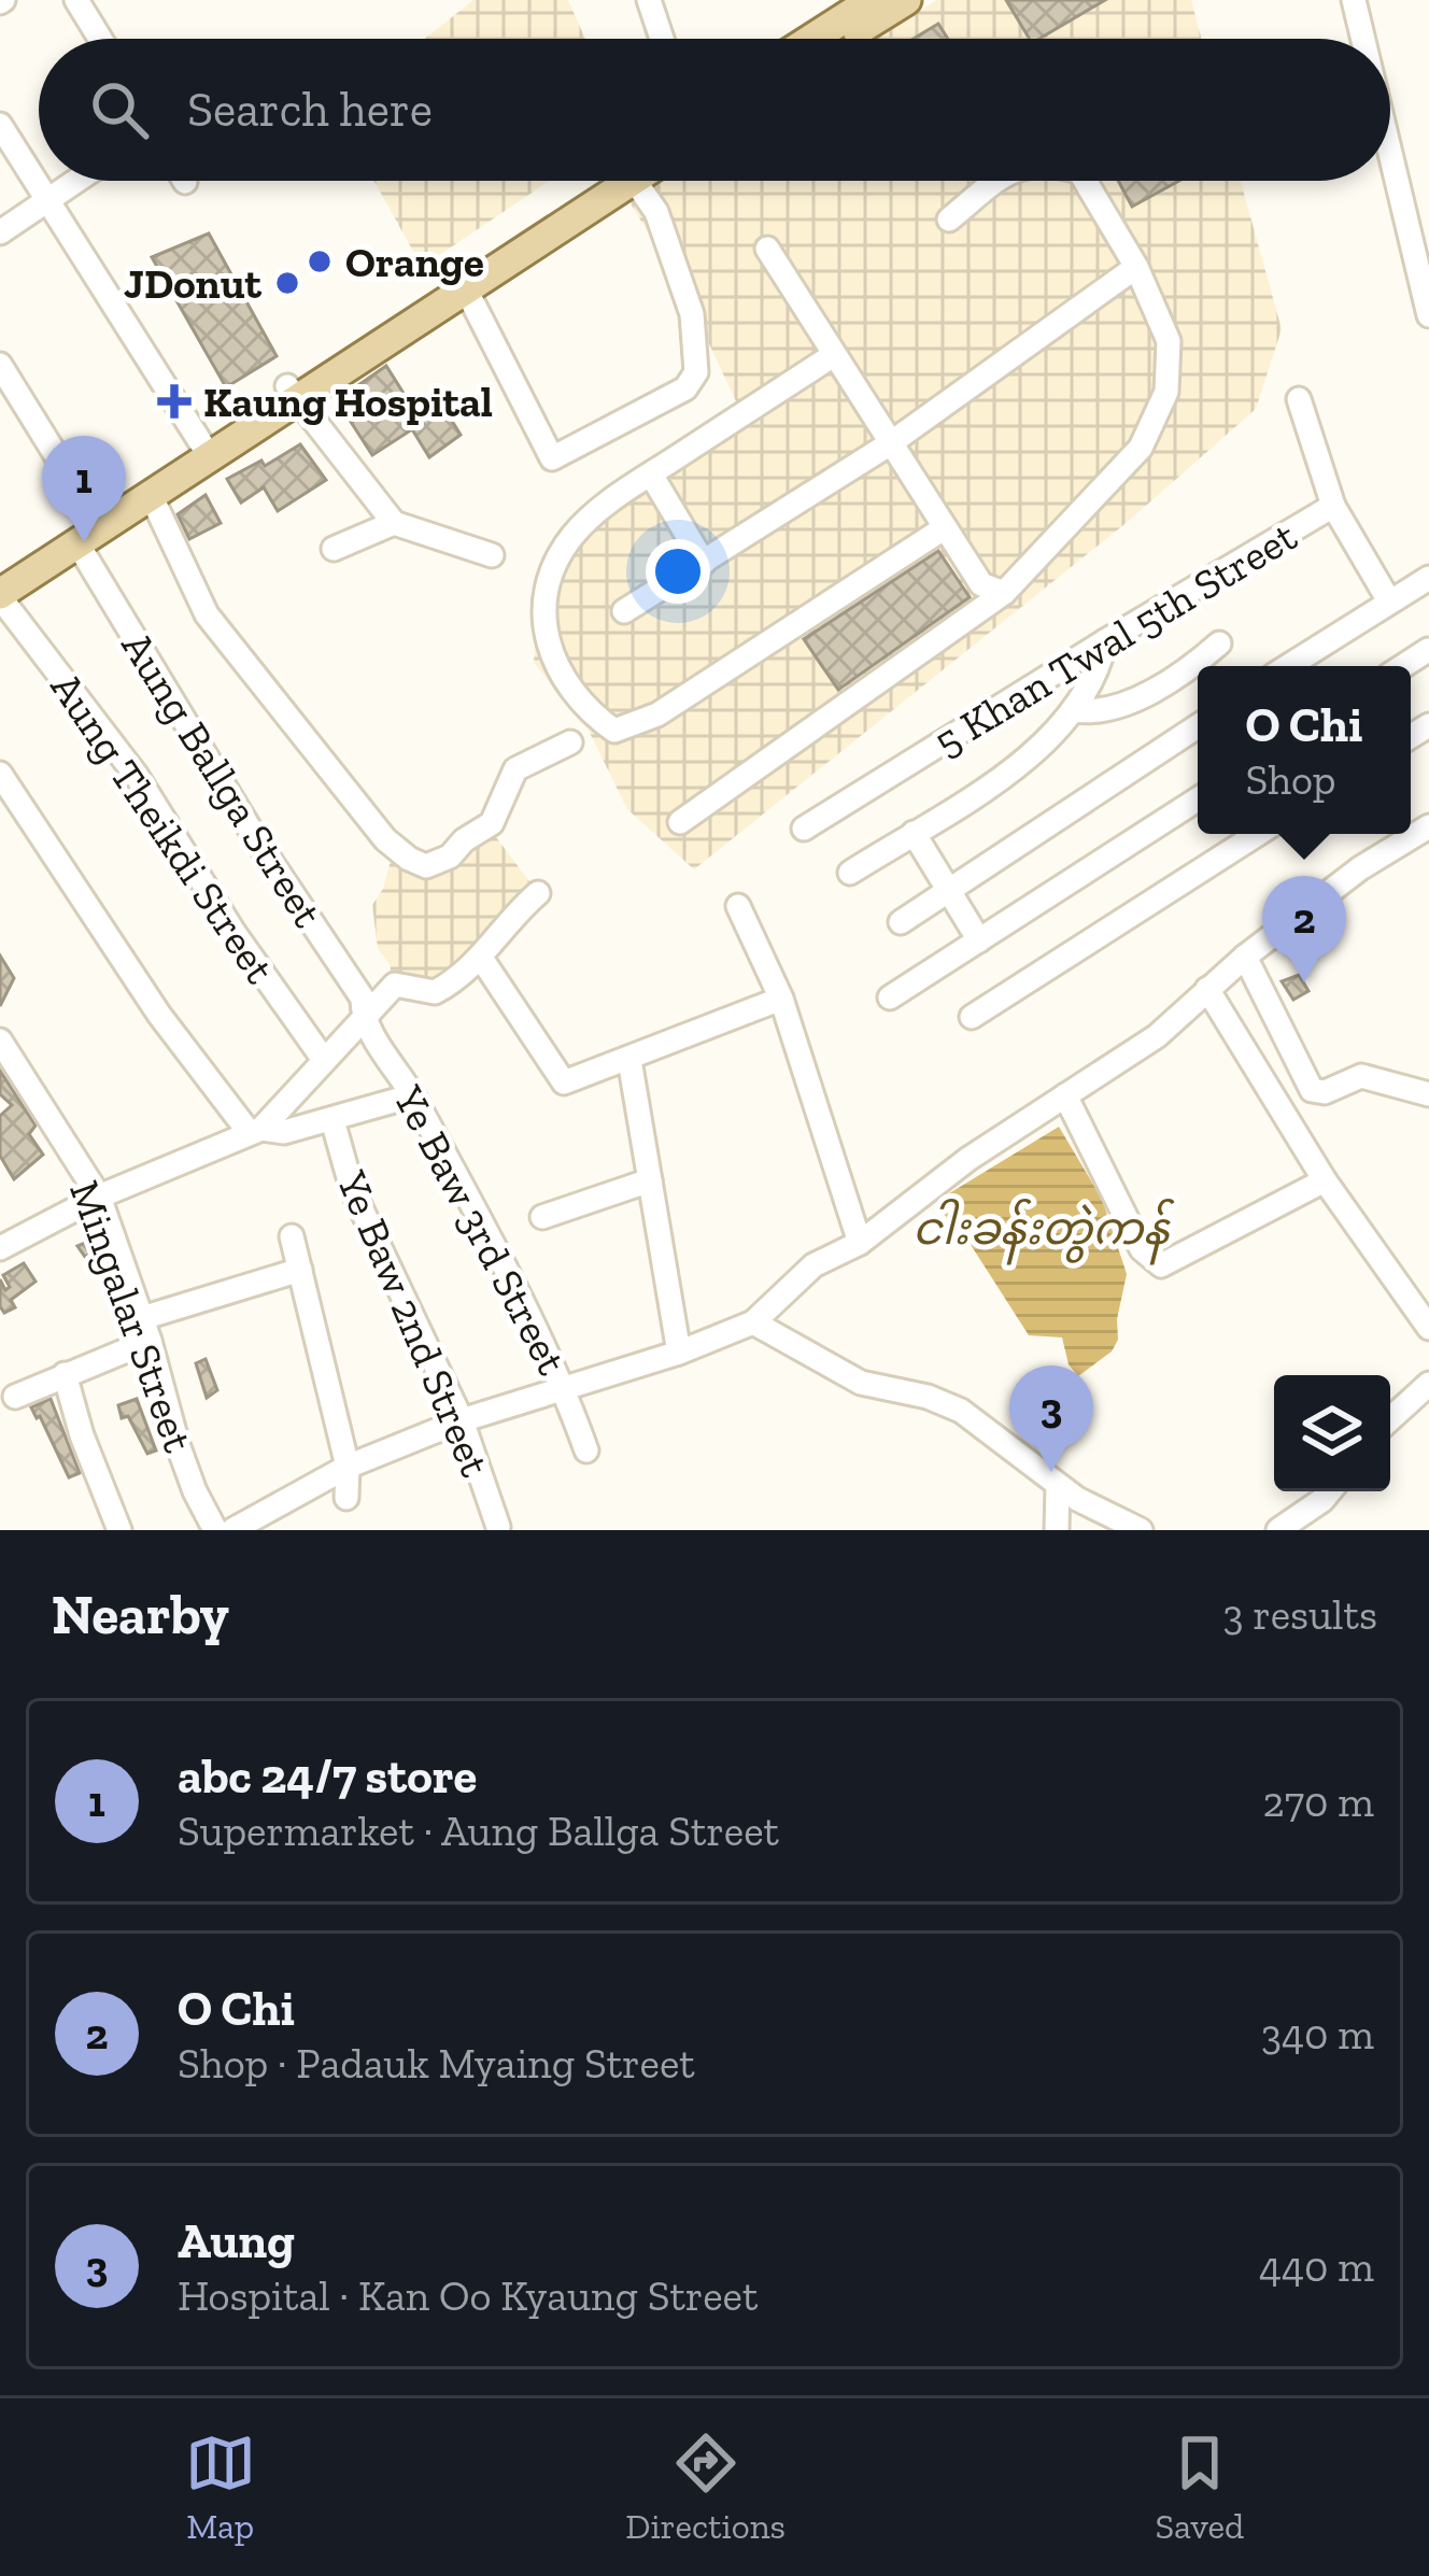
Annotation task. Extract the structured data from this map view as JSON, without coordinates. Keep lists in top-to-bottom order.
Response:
{
  "streets": {
    "street": [
      "5 Khan Twal 5th Street",
      "Aung Ballga Street",
      "Aung Theikdi Street",
      "Ye Baw 3rd Street",
      "Mingalar Street",
      "Ye Baw 2nd Street"
    ]
  },
  "crossings": [
    ["Aung Ballga Street", "Ye Baw 3rd Street"]
  ],
  "water": ["ငါးခန်းတွဲကန်"],
  "places": {
    "other": ["Orange", "JDonut"],
    "health": ["Kaung Hospital"]
  },
  "page": {
    "search": "Search here",
    "pins": ["1", "2", "3"],
    "popup": ["O Chi", "Shop"],
    "heading": ["Nearby", "3 results"],
    "list": [
      {
        "mark": "1",
        "name": "abc 24/7 store",
        "note": "Supermarket · Aung Ballga Street",
        "value": "270 m"
      },
      {
        "mark": "2",
        "name": "O Chi",
        "note": "Shop · Padauk Myaing Street",
        "value": "340 m"
      },
      {
        "mark": "3",
        "name": "Aung",
        "note": "Hospital · Kan Oo Kyaung Street",
        "value": "440 m"
      }
    ],
    "nav": ["Map", "Directions", "Saved"]
  }
}
